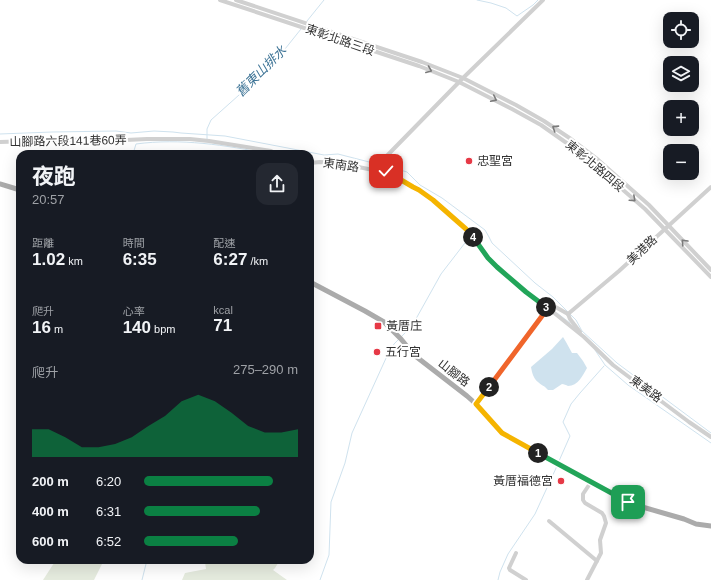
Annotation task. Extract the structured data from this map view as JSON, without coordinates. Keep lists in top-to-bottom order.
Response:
{
  "streets": {
    "main road": ["山腳路"],
    "street": [
      "東彰北路三段",
      "山腳路六段141巷60弄",
      "東南路",
      "東彰北路四段",
      "美港路",
      "東美路"
    ]
  },
  "crossings": [
    ["東彰北路三段", "東彰北路四段"],
    ["東南路", "東美路"],
    ["東彰北路四段", "美港路"]
  ],
  "water": ["舊東山排水"],
  "places": {
    "other": ["忠聖宮", "五行宮", "黃厝福德宮"],
    "transit": ["黃厝庄"]
  },
  "page": {
    "map_buttons": ["+", "−"],
    "heading": ["夜跑", "20:57"],
    "stats": [
      ["距離", "1.02 km"],
      ["時間", "6:35"],
      ["配速", "6:27 /km"],
      ["爬升", "16 m"],
      ["心率", "140 bpm"],
      ["kcal", "71"]
    ],
    "pins": [
      "4",
      "3",
      "2",
      "1"
    ],
    "chart": ["爬升", "275–290 m"],
    "list": [
      {
        "name": "200 m",
        "note": "6:20"
      },
      {
        "name": "400 m",
        "note": "6:31"
      },
      {
        "name": "600 m",
        "note": "6:52"
      }
    ]
  }
}
